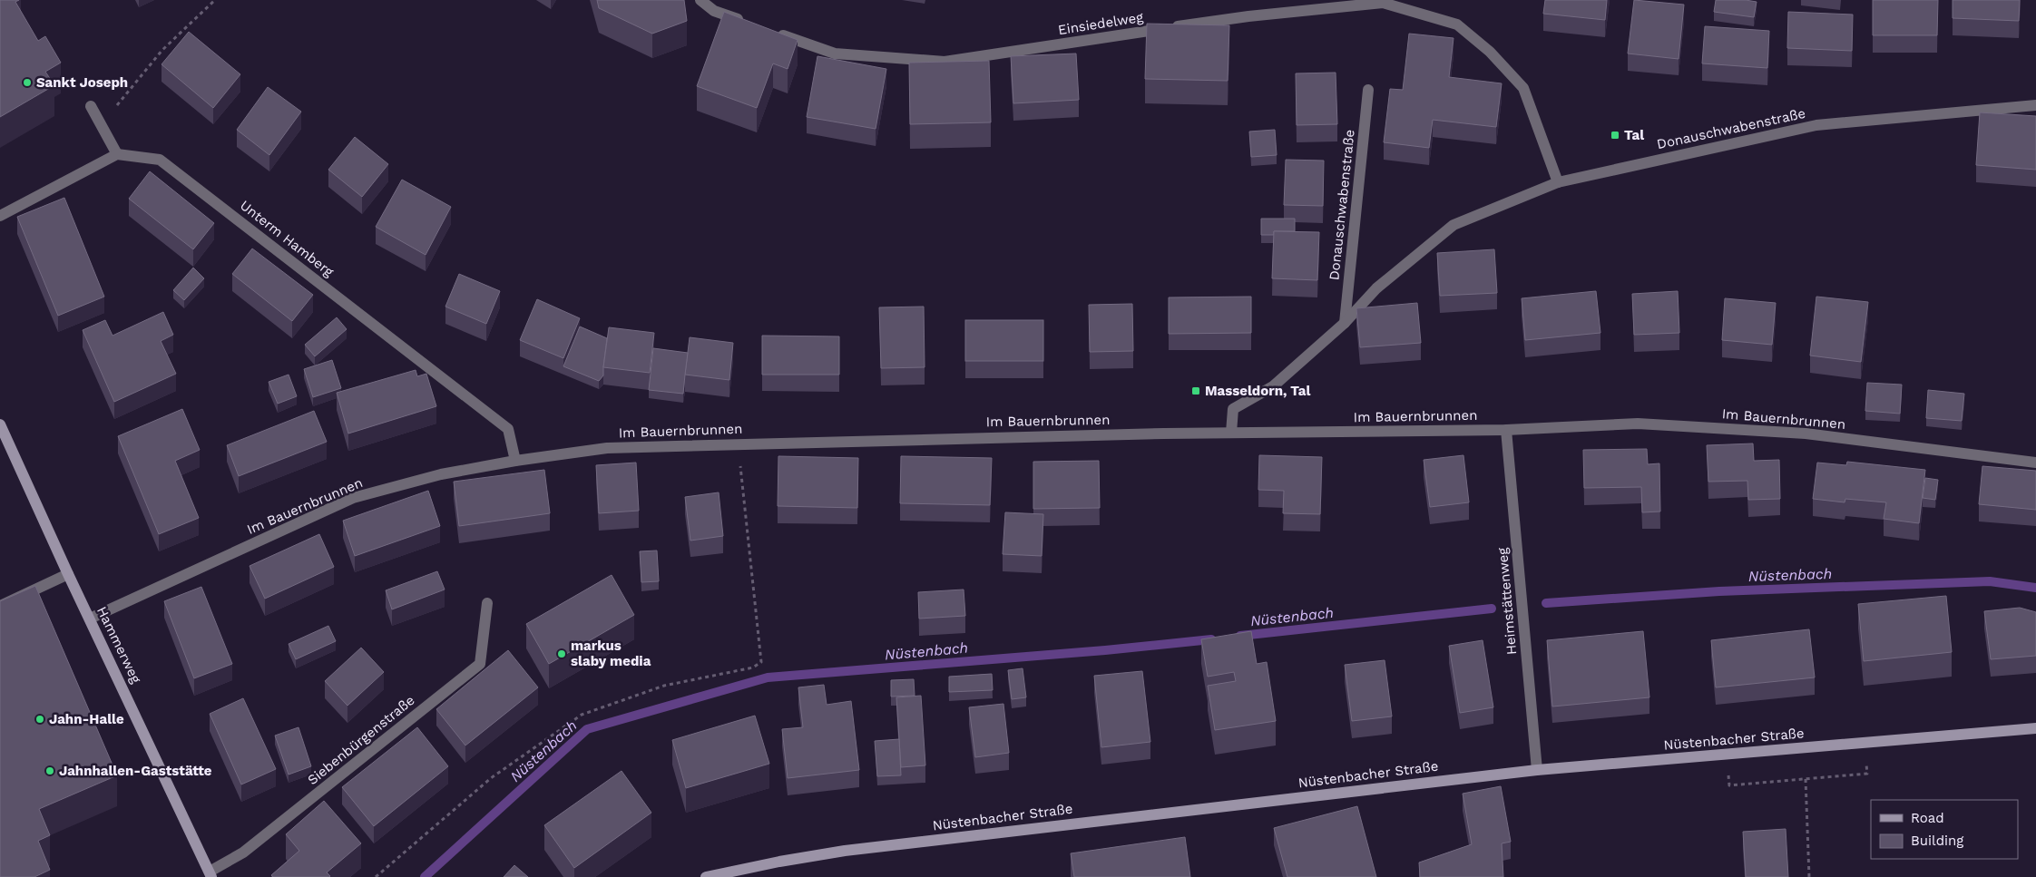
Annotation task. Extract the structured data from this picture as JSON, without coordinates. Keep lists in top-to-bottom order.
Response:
{
  "streets": {
    "main road": ["Hammerweg", "Nüstenbacher Straße"],
    "street": [
      "Einsiedelweg",
      "Donauschwabenstraße",
      "Unterm Hamberg",
      "Im Bauernbrunnen",
      "Heimstättenweg",
      "Siebenbürgenstraße"
    ]
  },
  "crossings": [
    ["Einsiedelweg", "Donauschwabenstraße"],
    ["Donauschwabenstraße", "Im Bauernbrunnen"],
    ["Unterm Hamberg", "Im Bauernbrunnen"],
    ["Im Bauernbrunnen", "Heimstättenweg"],
    ["Im Bauernbrunnen", "Hammerweg"],
    ["Heimstättenweg", "Nüstenbacher Straße"],
    ["Hammerweg", "Siebenbürgenstraße"]
  ],
  "water": ["Nüstenbach"],
  "places": {
    "other": [
      "Sankt Joseph",
      "markus slaby media",
      "Jahn-Halle",
      "Jahnhallen-Gaststätte"
    ],
    "transit": ["Tal", "Masseldorn, Tal"]
  },
  "legend": ["Road", "Building"]
}
